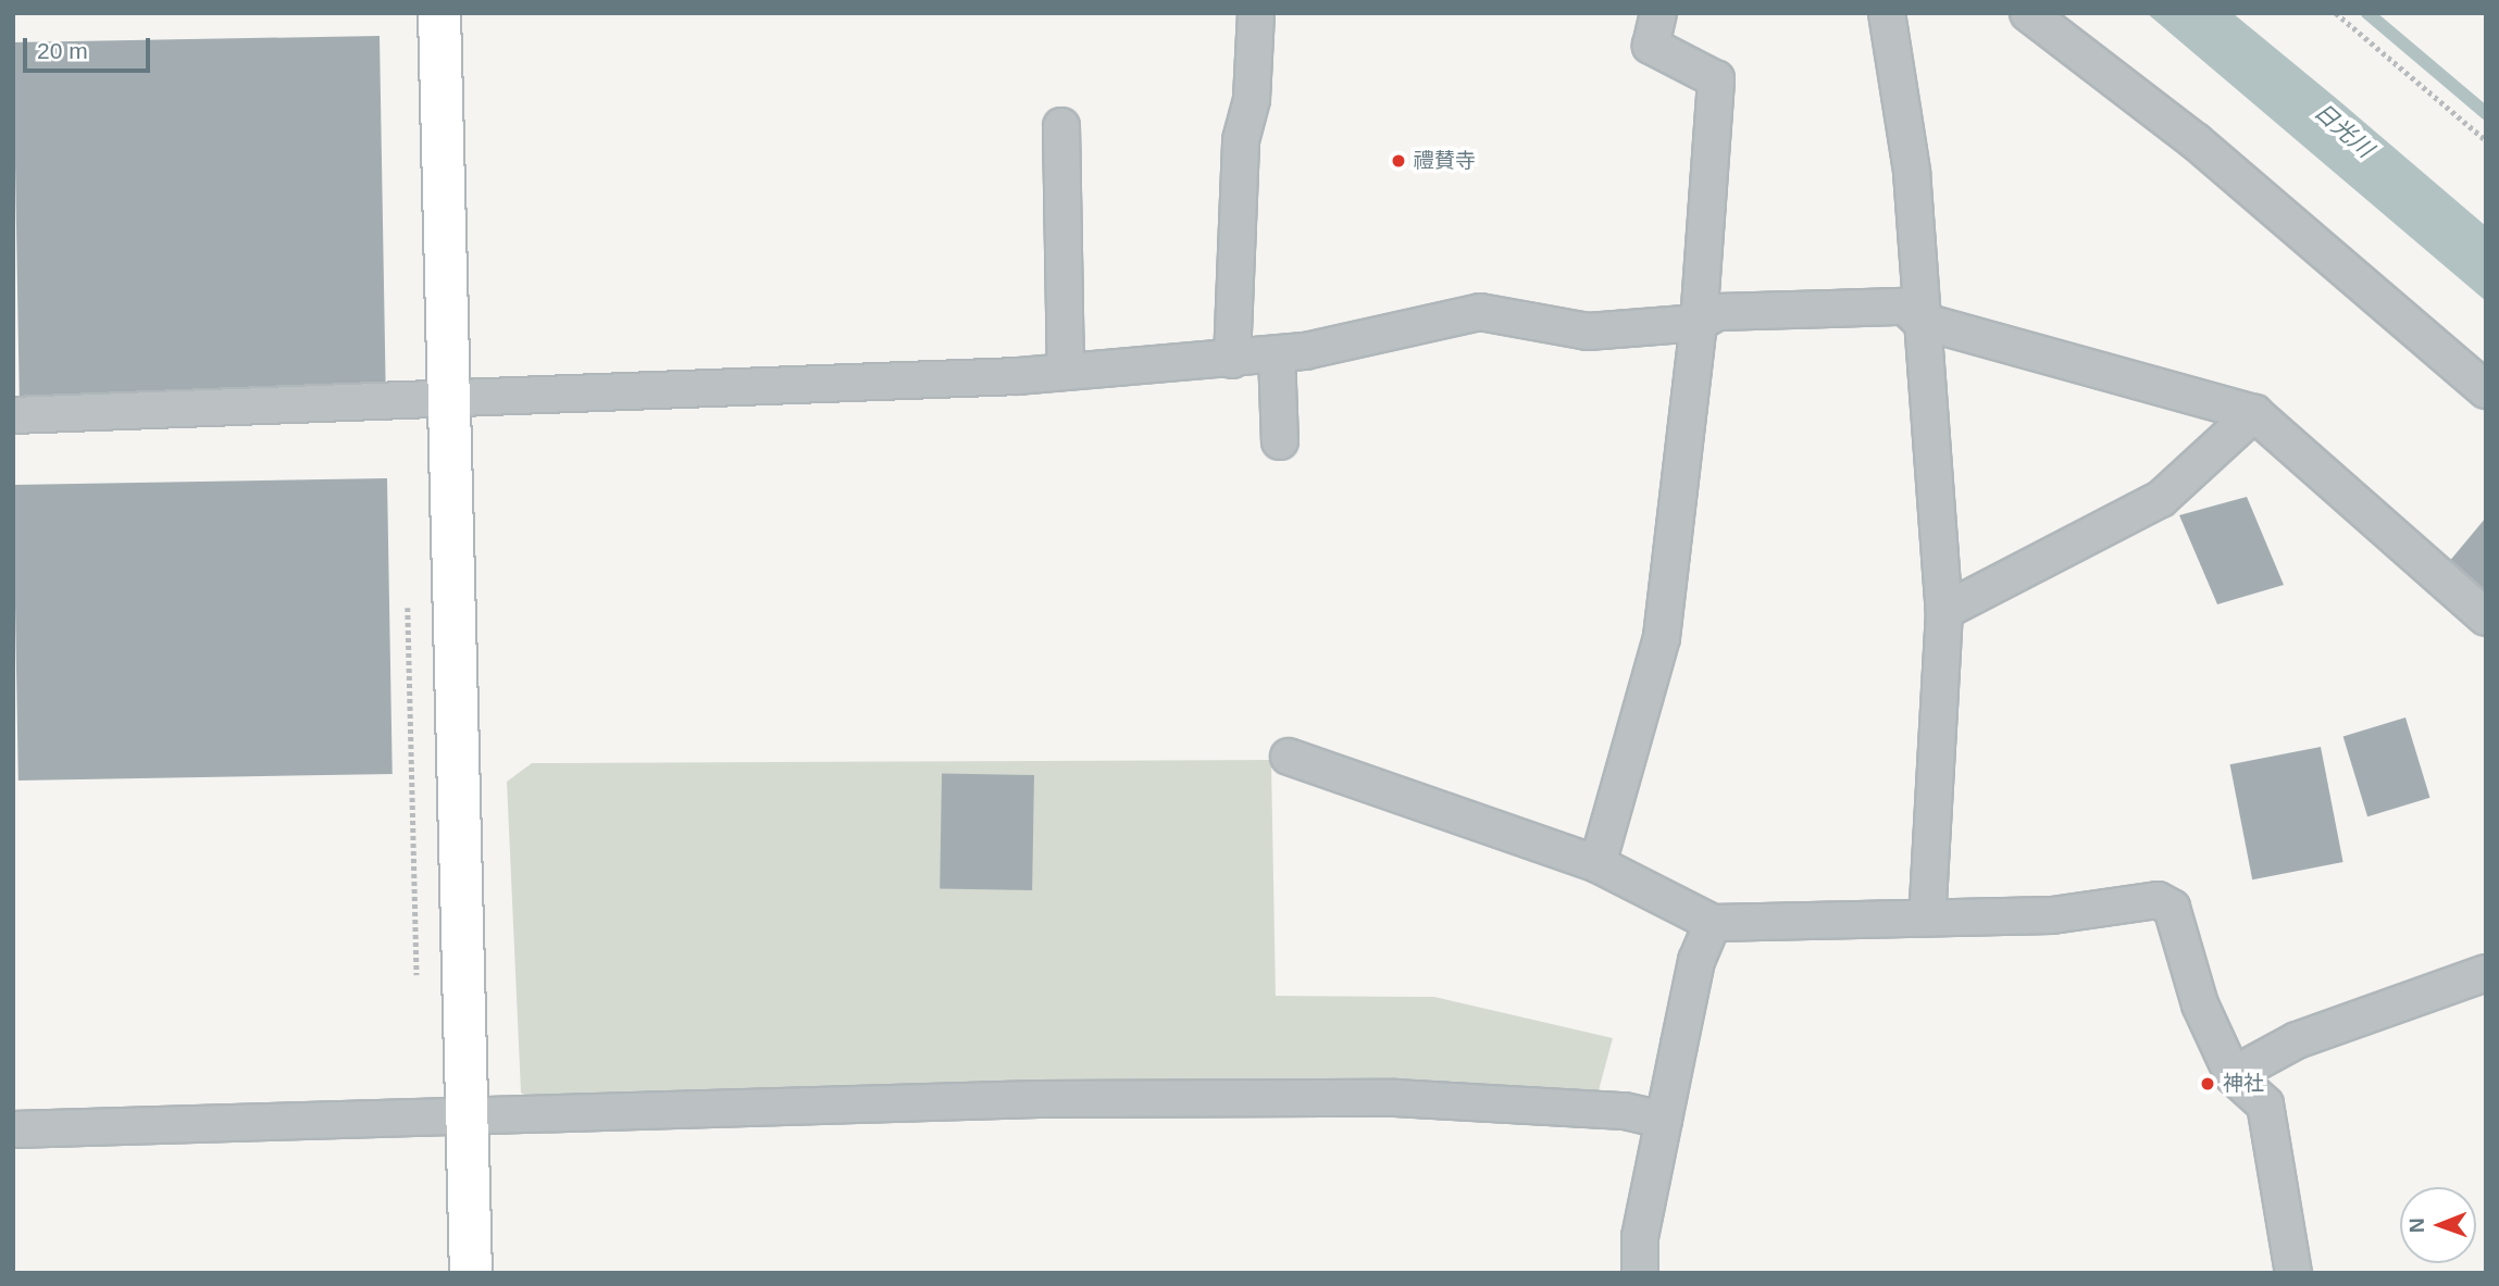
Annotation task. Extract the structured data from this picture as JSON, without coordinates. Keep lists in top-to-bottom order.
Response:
{
  "water": ["日光川"],
  "places": ["禮賛寺", "神社"],
  "scale_bar": "20 m",
  "north": "left"
}
